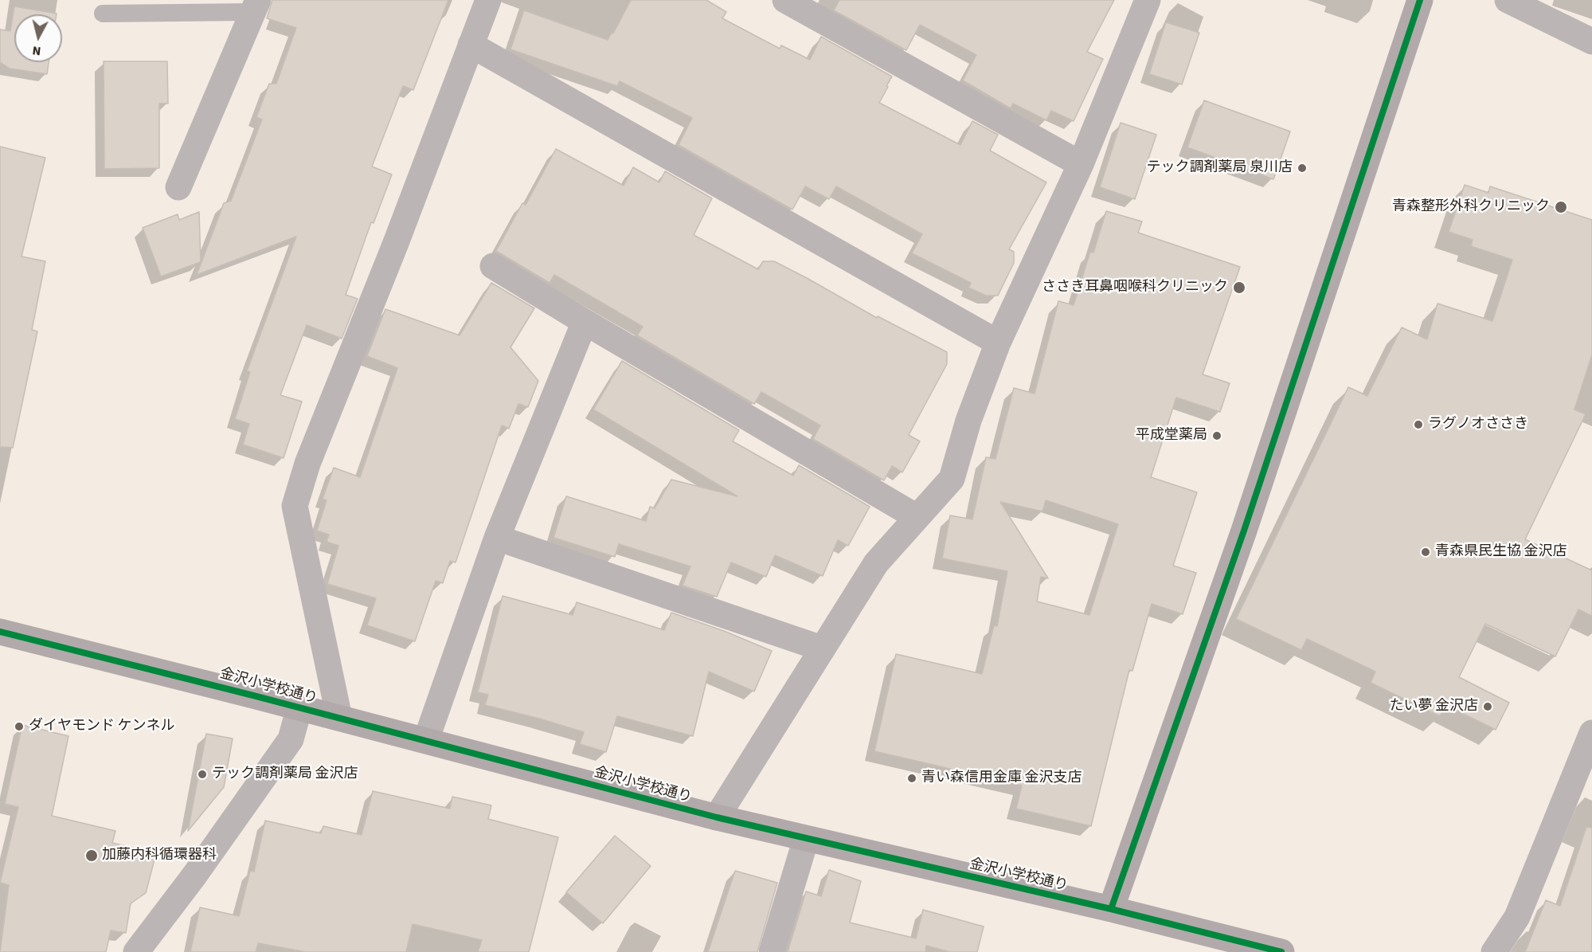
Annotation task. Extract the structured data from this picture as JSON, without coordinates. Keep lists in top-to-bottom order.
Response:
{
  "streets": {
    "street": ["金沢小学校通り"]
  },
  "places": [
    "テック調剤薬局 泉川店",
    "青森整形外科クリニック",
    "ささき耳鼻咽喉科クリニック",
    "ラグノオささき",
    "平成堂薬局",
    "青森県民生協 金沢店",
    "たい夢 金沢店",
    "ダイヤモンド ケンネル",
    "テック調剤薬局 金沢店",
    "青い森信用金庫 金沢支店",
    "加藤内科循環器科"
  ],
  "north": "bottom"
}
